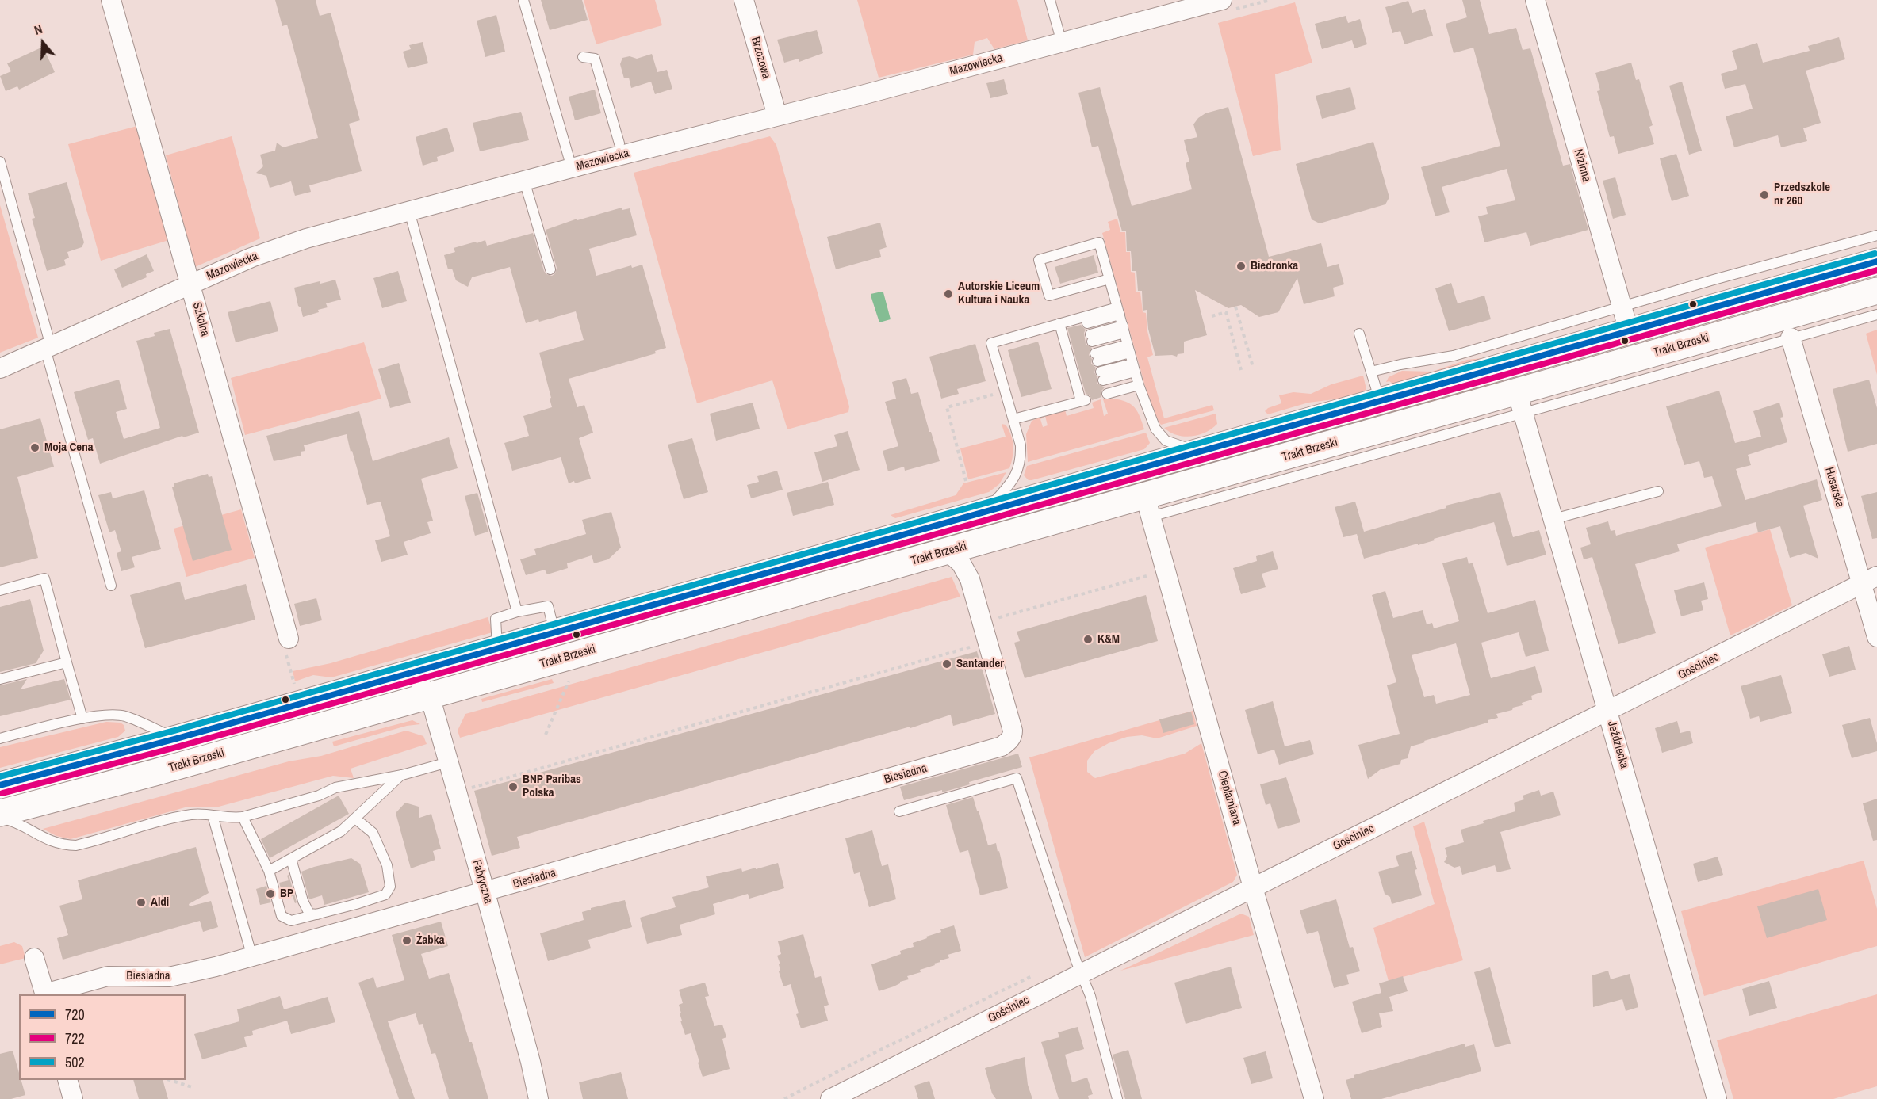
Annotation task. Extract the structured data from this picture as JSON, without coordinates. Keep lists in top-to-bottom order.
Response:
{
  "streets": {
    "main road": ["Trakt Brzeski"],
    "street": [
      "Brzozowa",
      "Mazowiecka",
      "Nizinna",
      "Szkolna",
      "Husarska",
      "Gościniec",
      "Jeździecka",
      "Biesiadna",
      "Cieplarniana",
      "Fabryczna"
    ]
  },
  "crossings": [
    ["Brzozowa", "Mazowiecka"],
    ["Mazowiecka", "Szkolna"],
    ["Trakt Brzeski", "Jeździecka"],
    ["Trakt Brzeski", "Biesiadna"],
    ["Trakt Brzeski", "Cieplarniana"],
    ["Trakt Brzeski", "Fabryczna"],
    ["Husarska", "Gościniec"],
    ["Gościniec", "Jeździecka"],
    ["Gościniec", "Cieplarniana"],
    ["Biesiadna", "Fabryczna"]
  ],
  "places": [
    "Przedszkole nr 260",
    "Biedronka",
    "Autorskie Liceum Kultura i Nauka",
    "Moja Cena",
    "K&M",
    "Santander",
    "BNP Paribas Polska",
    "BP",
    "Aldi",
    "Żabka"
  ],
  "lines": ["transit line 502", "transit line 720", "transit line 722"],
  "legend": ["720", "722", "502"],
  "north": "top"
}
